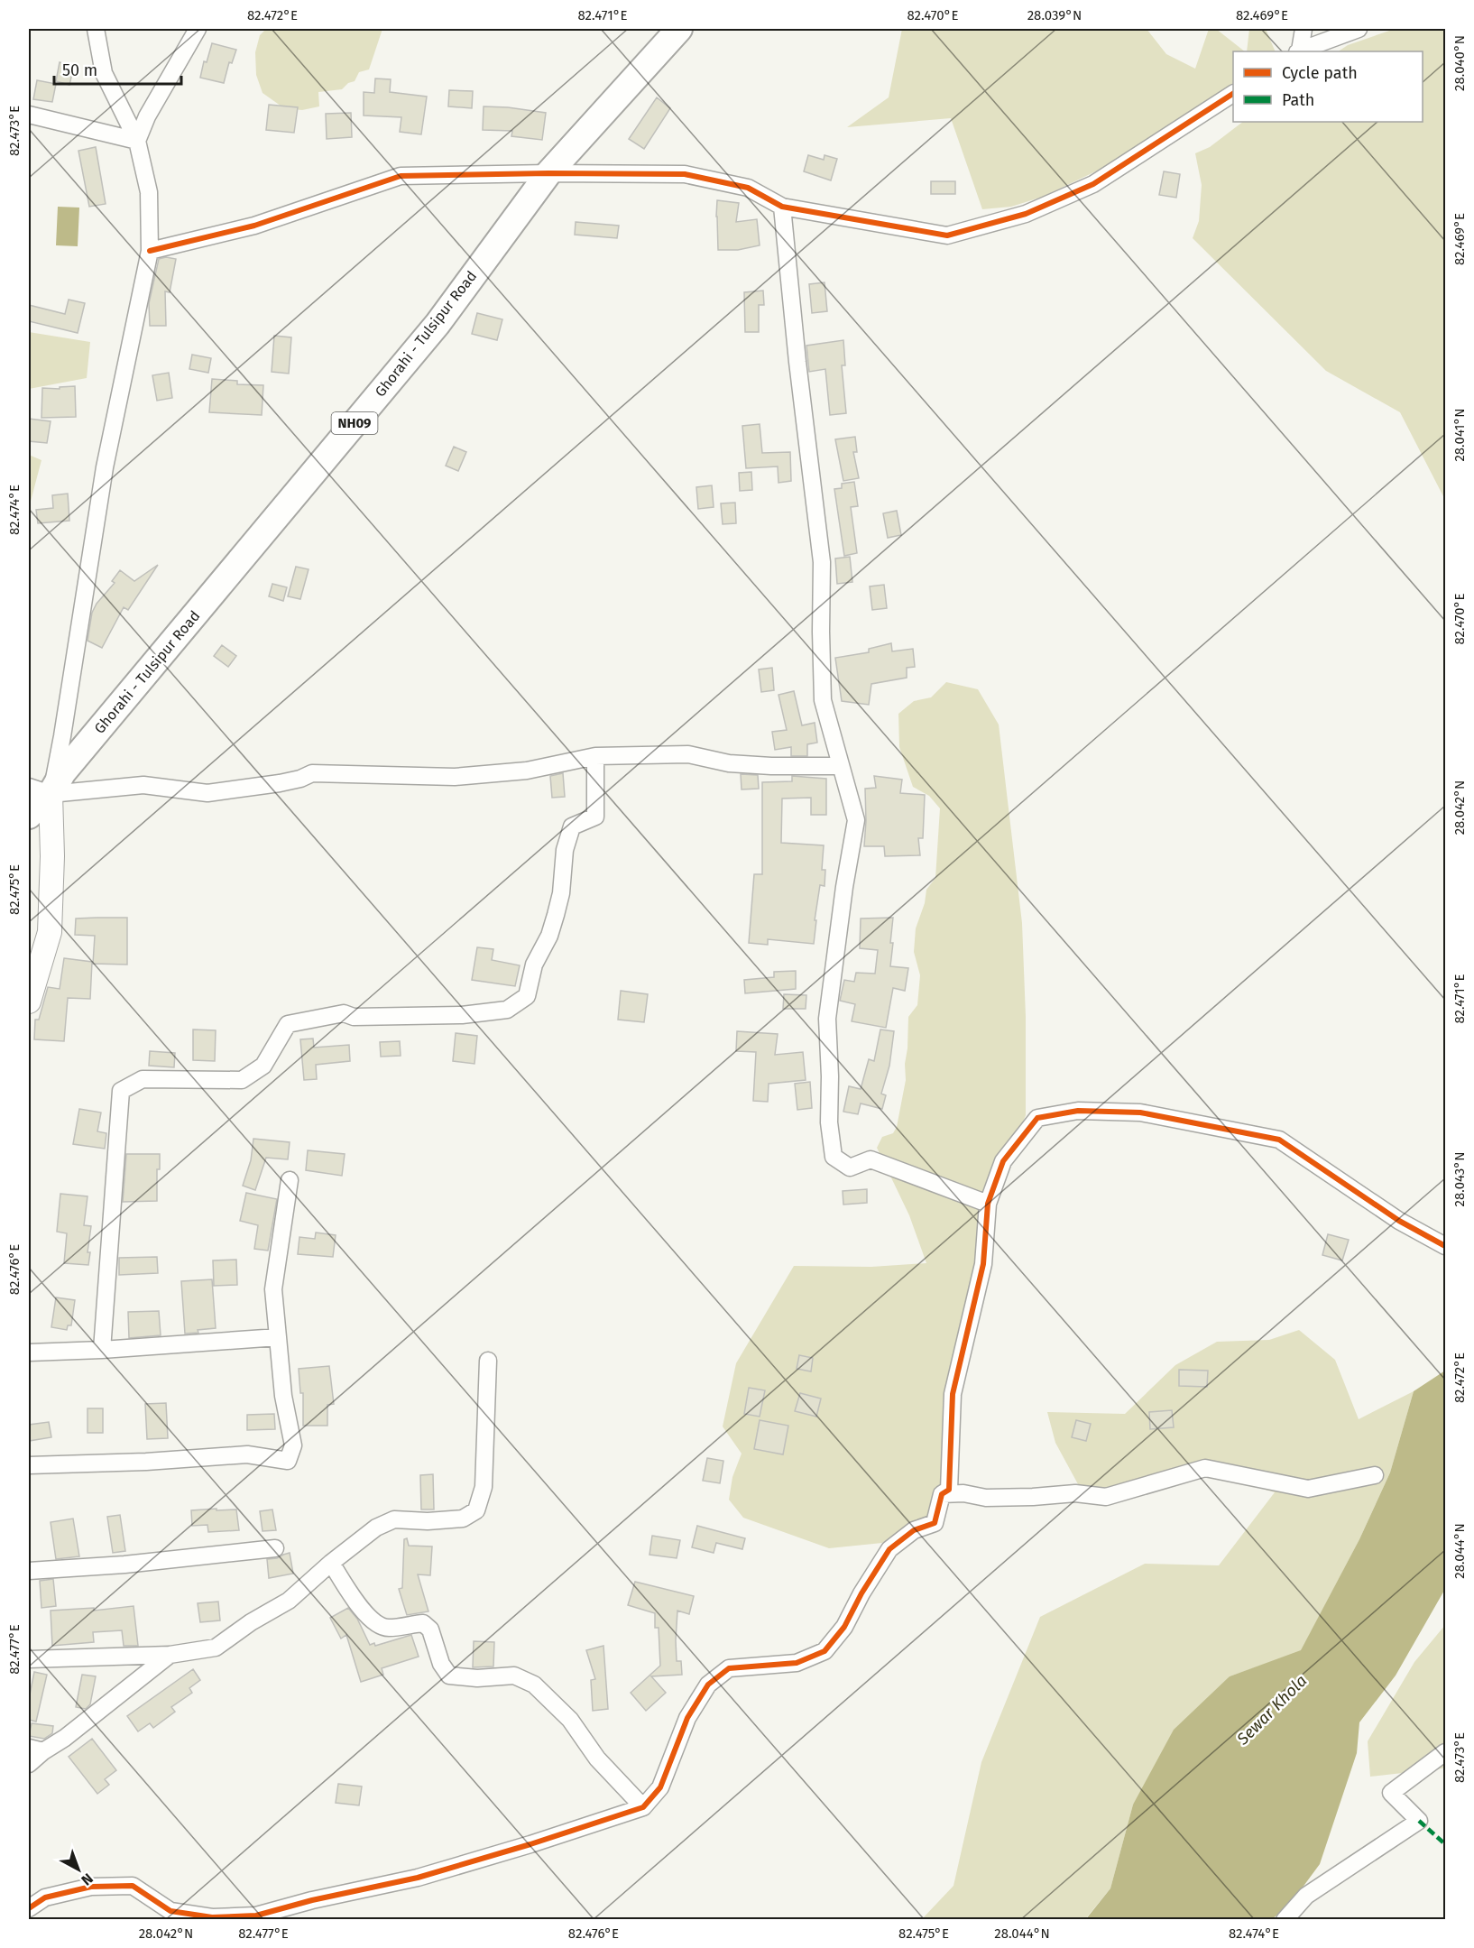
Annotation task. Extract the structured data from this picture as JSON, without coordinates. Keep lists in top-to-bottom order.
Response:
{
  "streets": {
    "main road": ["Ghorahi - Tulsipur Road", "NH09"]
  },
  "water": ["Sewar Khola"],
  "legend": ["Cycle path", "Path"],
  "scale_bar": "50 m",
  "north": "bottom right",
  "coordinates": [
    "82.472°E",
    "82.471°E",
    "82.470°E",
    "28.039°N",
    "82.469°E",
    "28.040°N",
    "82.473°E",
    "28.041°N",
    "82.474°E",
    "28.042°N",
    "82.475°E",
    "28.043°N",
    "82.476°E",
    "28.044°N",
    "82.477°E"
  ]
}
